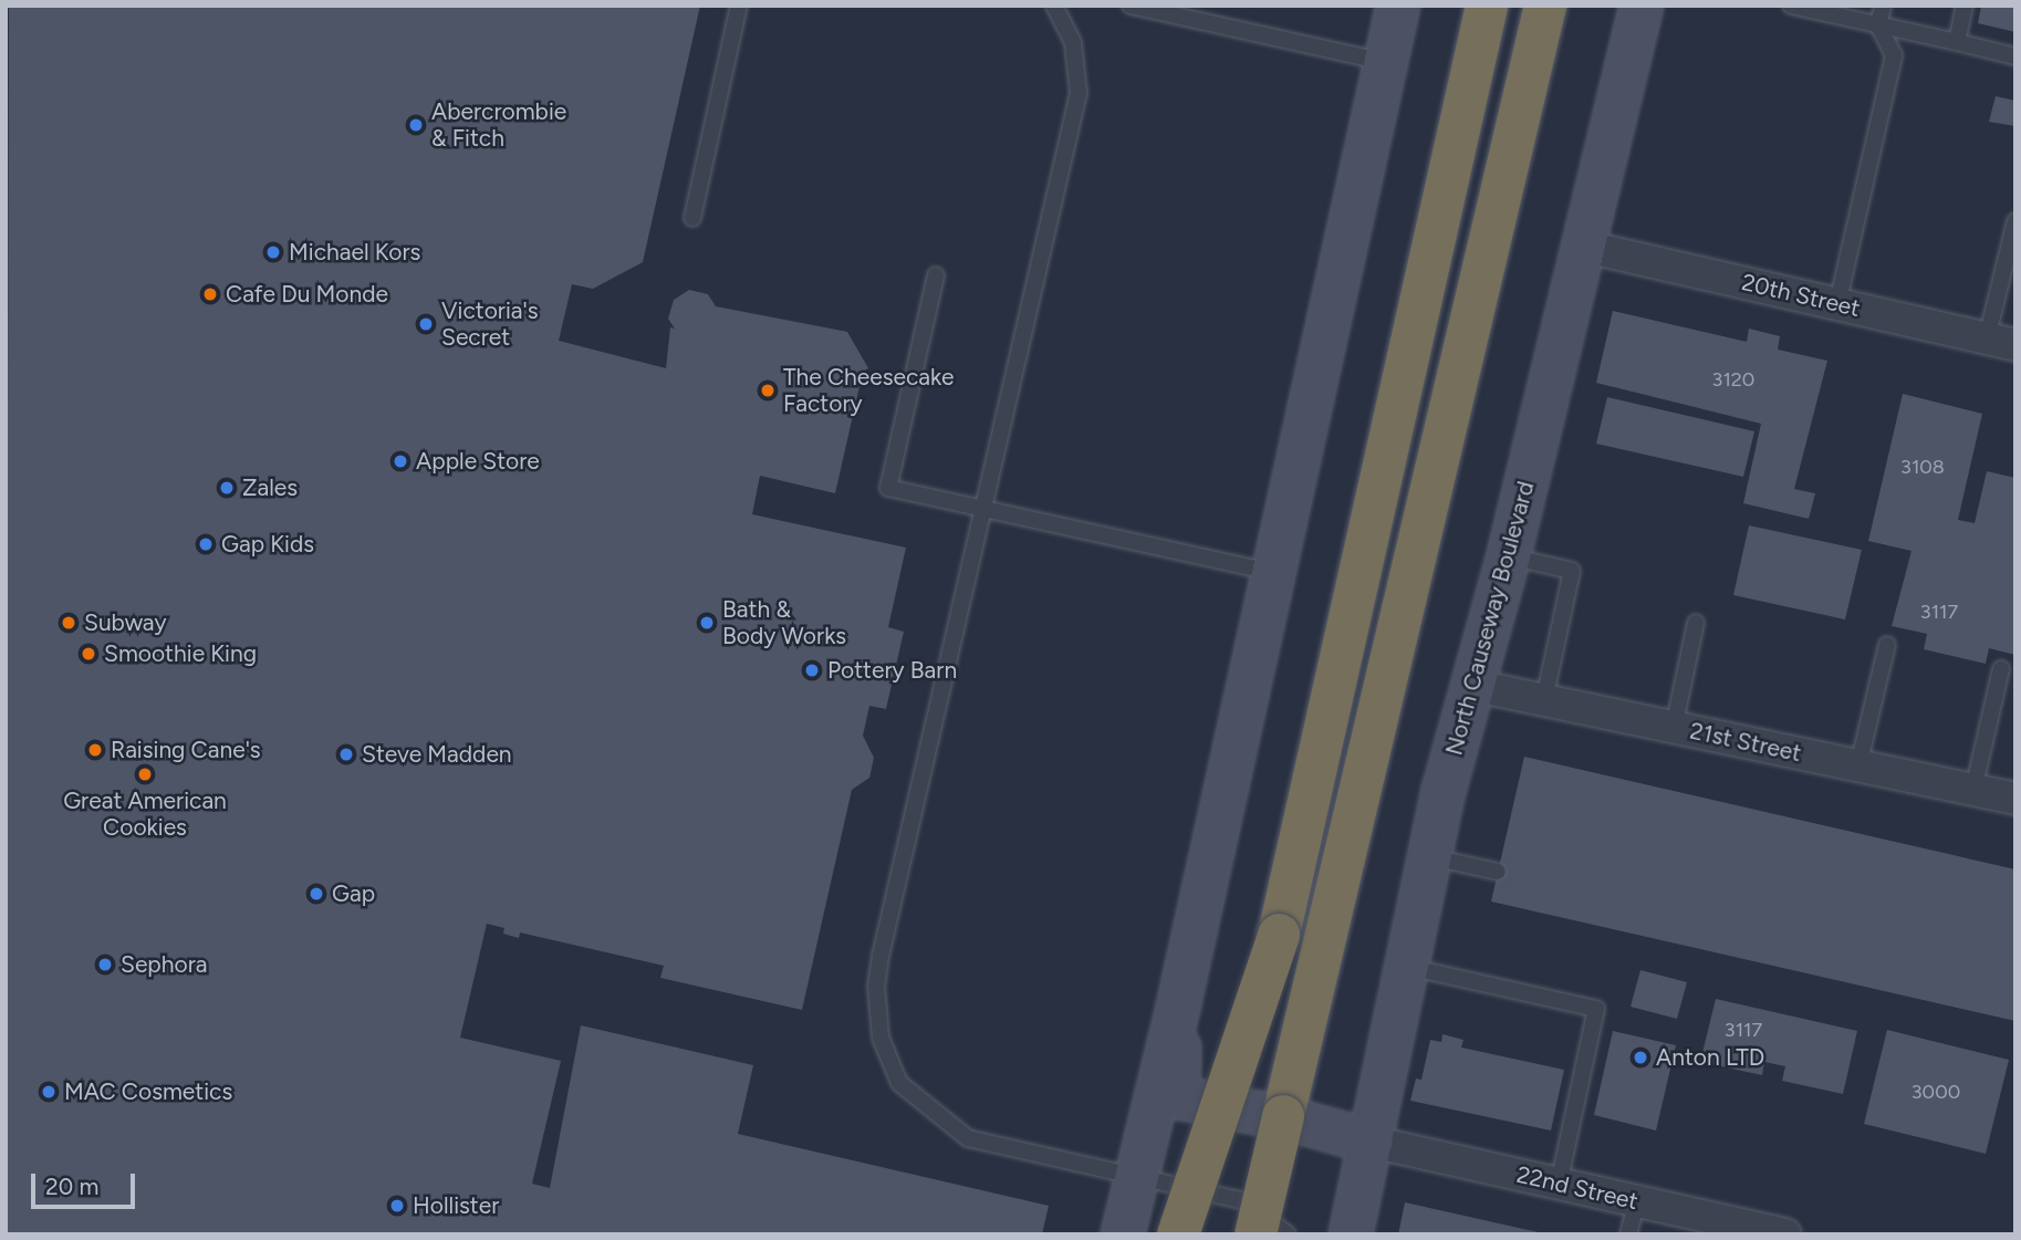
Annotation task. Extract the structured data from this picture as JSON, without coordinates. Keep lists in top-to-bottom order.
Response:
{
  "streets": {
    "street": [
      "20th Street",
      "North Causeway Boulevard",
      "21st Street",
      "22nd Street"
    ]
  },
  "crossings": [
    ["20th Street", "North Causeway Boulevard"],
    ["North Causeway Boulevard", "21st Street"],
    ["North Causeway Boulevard", "22nd Street"]
  ],
  "places": [
    "Abercrombie & Fitch",
    "Michael Kors",
    "Cafe Du Monde",
    "Victoria's Secret",
    "The Cheesecake Factory",
    "Apple Store",
    "Zales",
    "Gap Kids",
    "Subway",
    "Bath & Body Works",
    "Smoothie King",
    "Pottery Barn",
    "Raising Cane's",
    "Steve Madden",
    "Great American Cookies",
    "Gap",
    "Sephora",
    "Anton LTD",
    "MAC Cosmetics",
    "Hollister"
  ],
  "house_numbers": [
    "3120",
    "3108",
    "3117",
    "3117",
    "3000"
  ],
  "scale_bar": "20 m"
}
